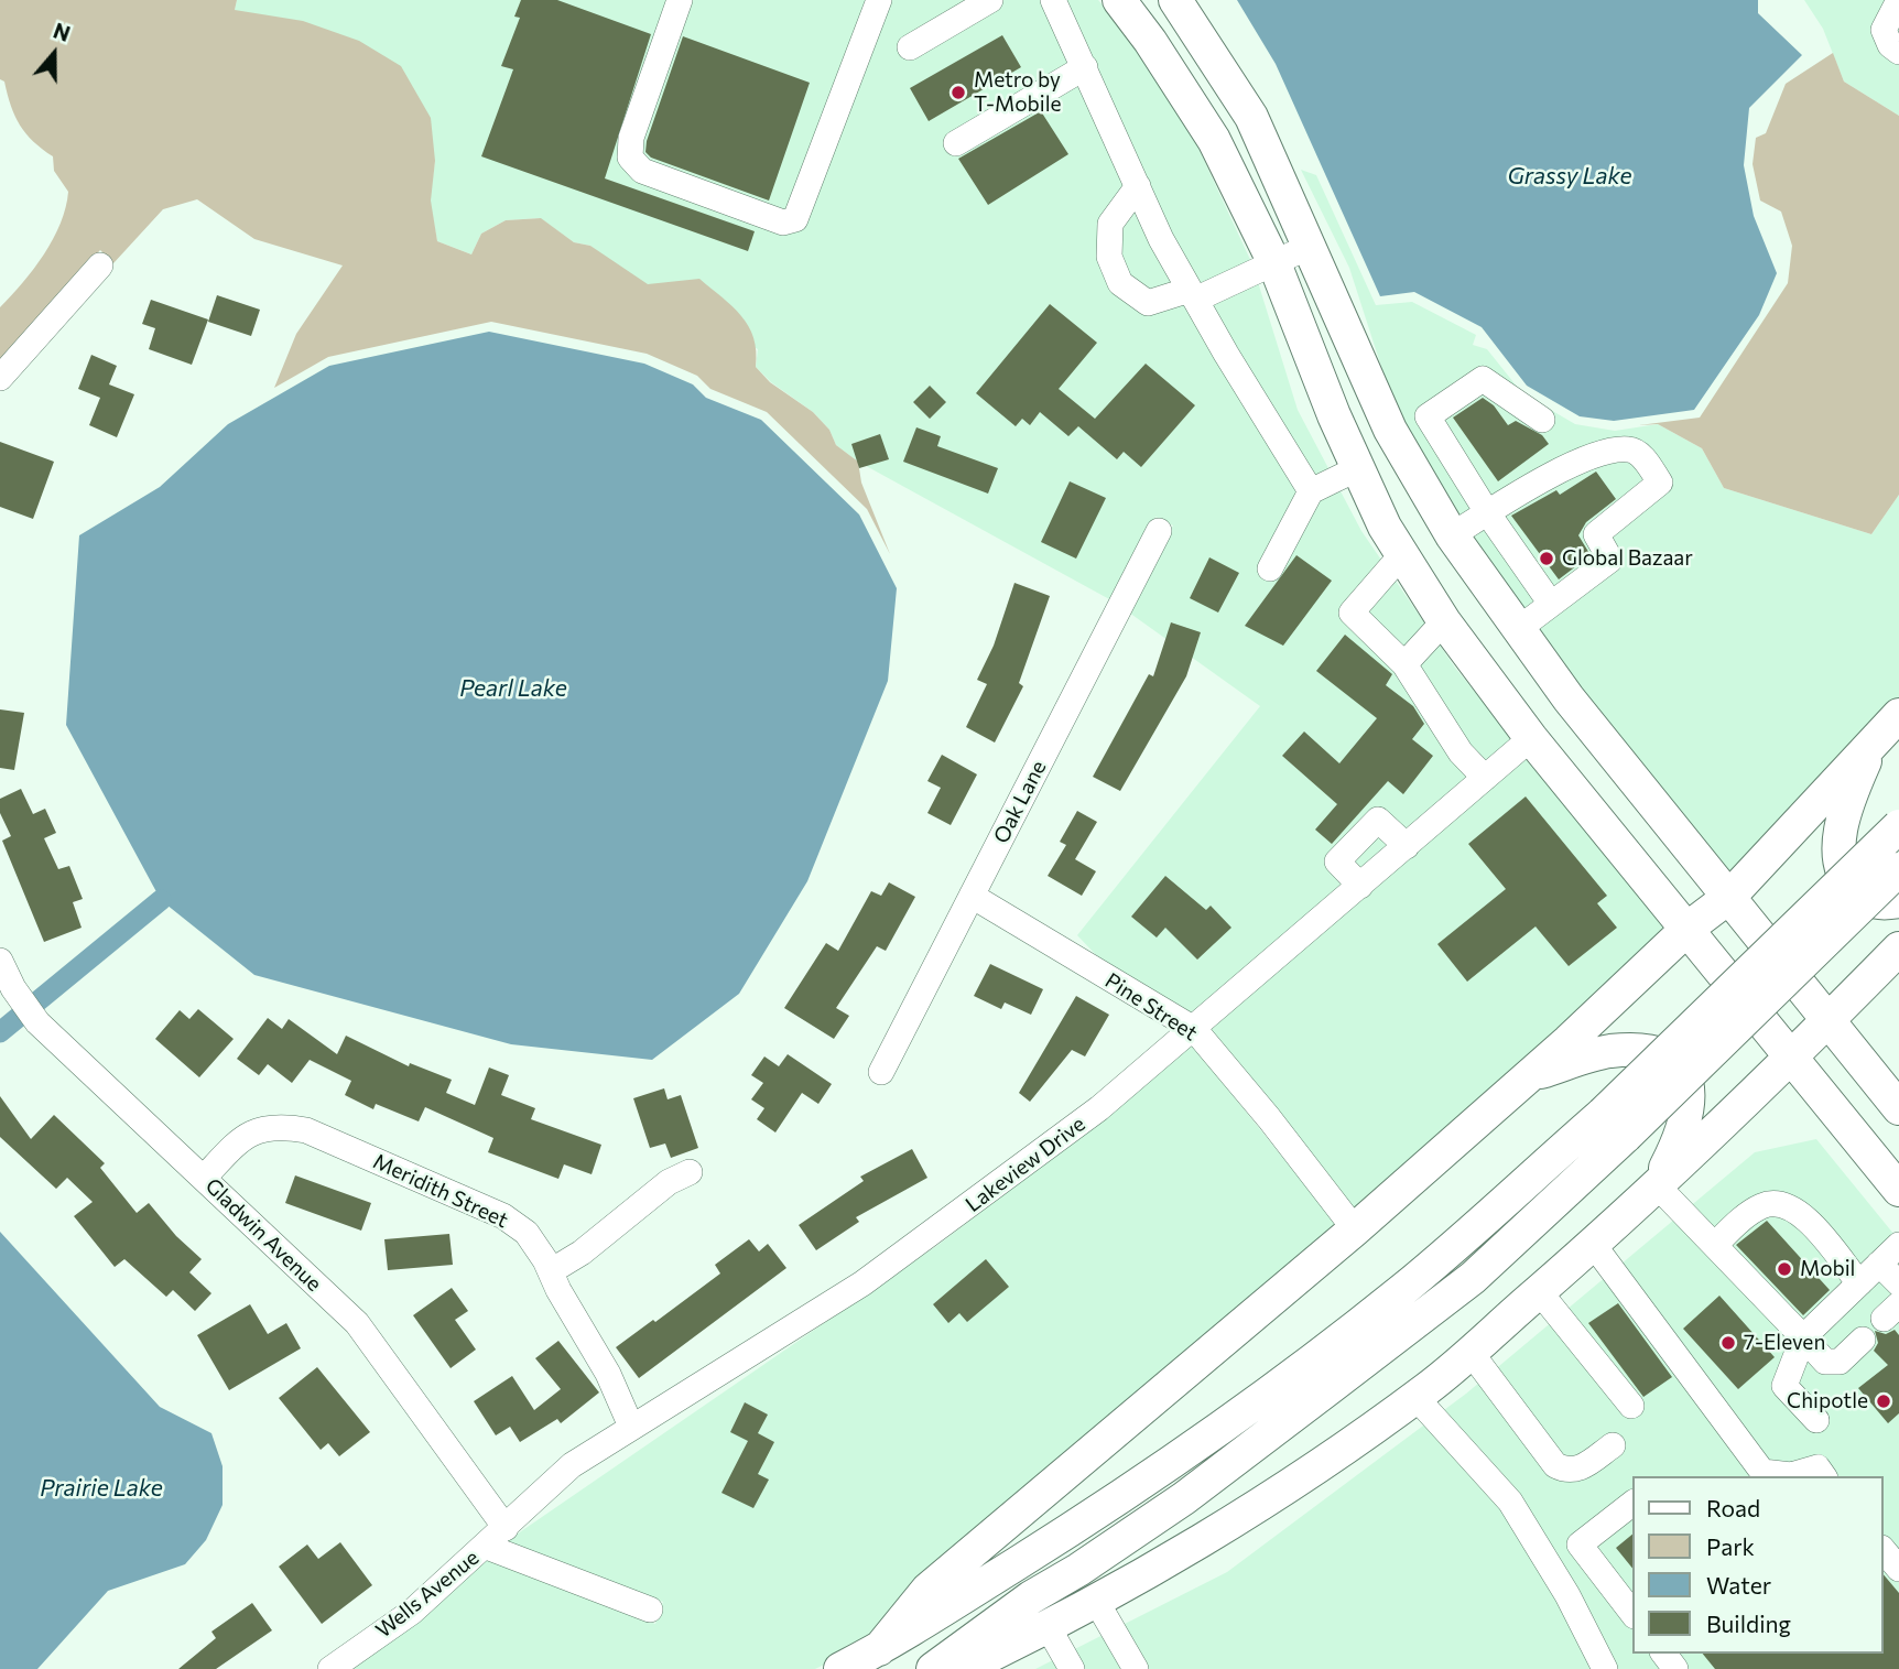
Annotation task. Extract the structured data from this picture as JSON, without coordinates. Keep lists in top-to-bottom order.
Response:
{
  "streets": {
    "street": [
      "Oak Lane",
      "Pine Street",
      "Lakeview Drive",
      "Meridith Street",
      "Gladwin Avenue",
      "Wells Avenue"
    ]
  },
  "crossings": [
    ["Oak Lane", "Pine Street"],
    ["Pine Street", "Lakeview Drive"],
    ["Lakeview Drive", "Meridith Street"],
    ["Lakeview Drive", "Gladwin Avenue"],
    ["Lakeview Drive", "Wells Avenue"],
    ["Meridith Street", "Gladwin Avenue"]
  ],
  "water": ["Grassy Lake", "Pearl Lake", "Prairie Lake"],
  "places": [
    "Metro by T-Mobile",
    "Global Bazaar",
    "Mobil",
    "7-Eleven",
    "Chipotle"
  ],
  "legend": [
    "Road",
    "Park",
    "Water",
    "Building"
  ],
  "north": "top"
}
